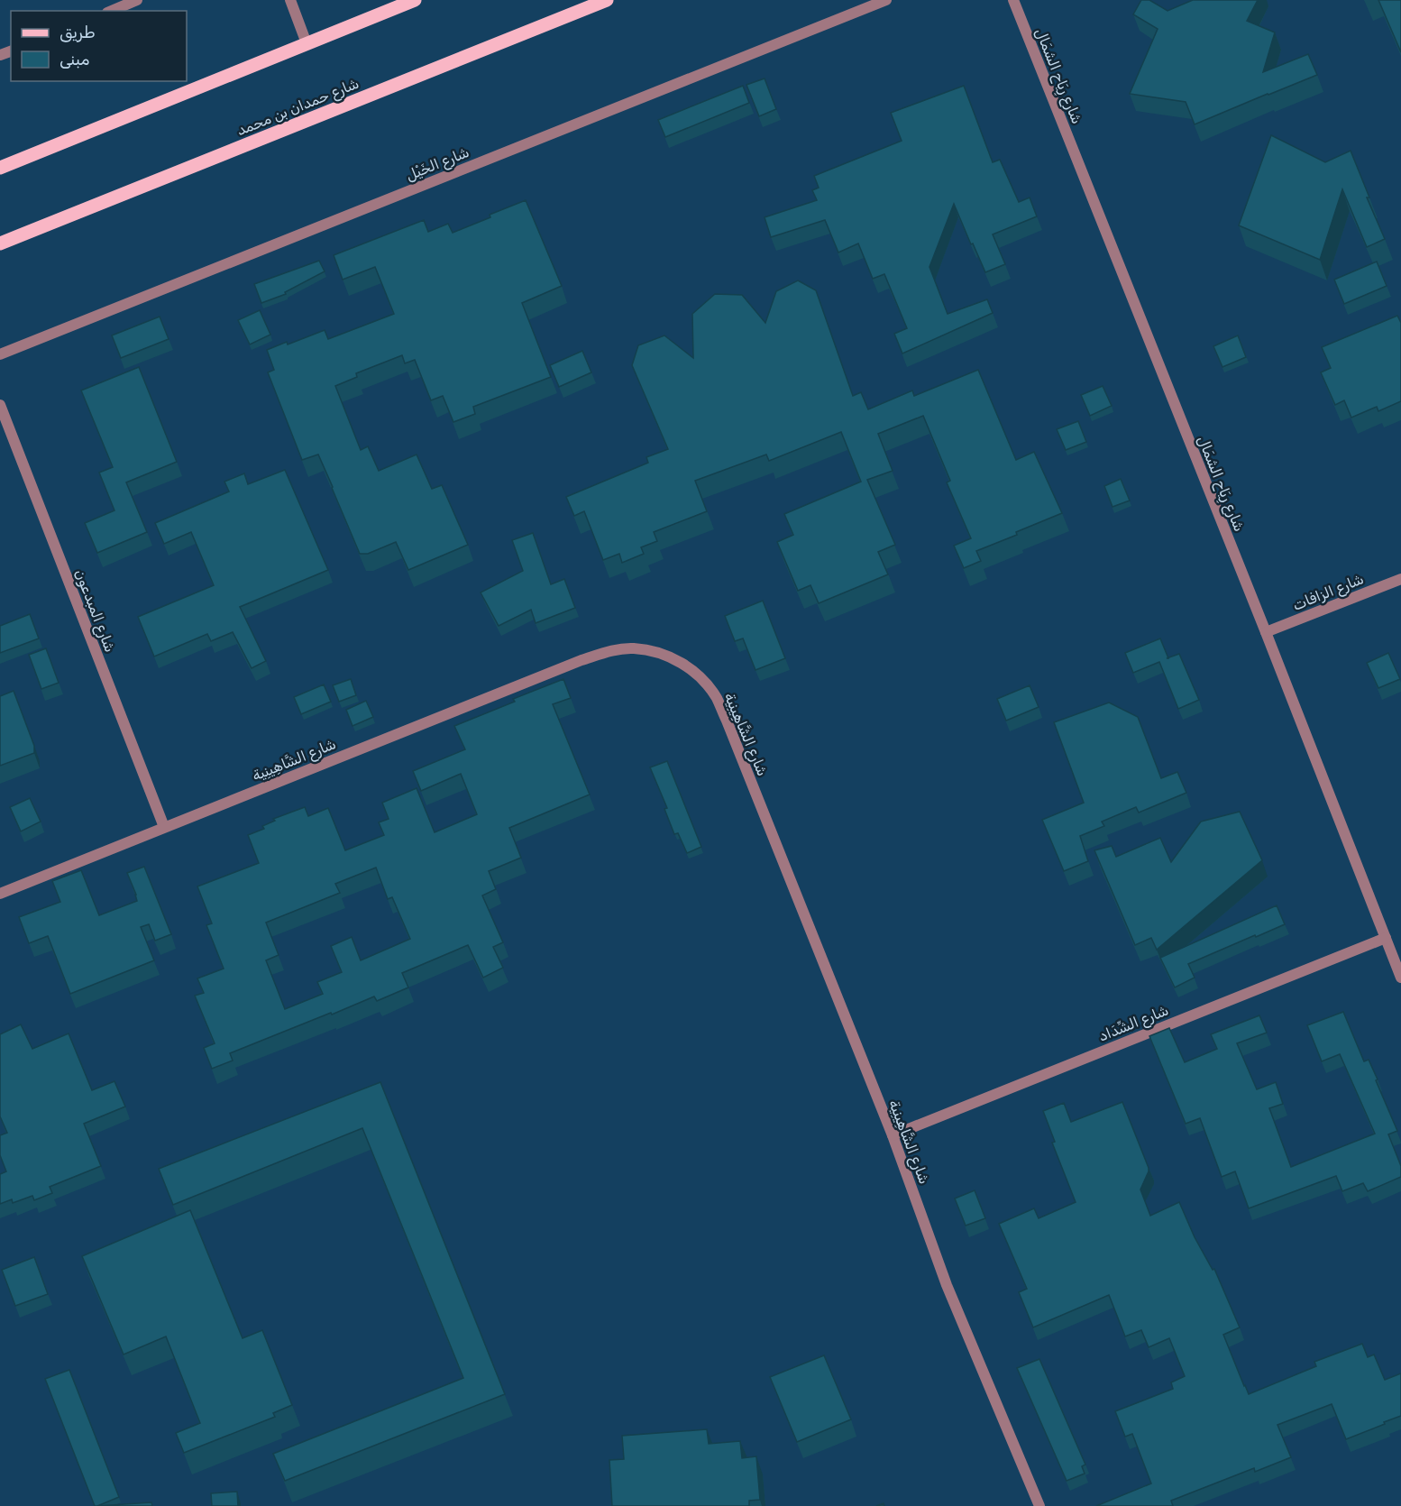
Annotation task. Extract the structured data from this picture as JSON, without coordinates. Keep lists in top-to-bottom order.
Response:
{
  "streets": {
    "main road": ["شارع حمدان بن محمد"],
    "street": [
      "شارع رِيَاح الشمَال",
      "شارع الخَيْل",
      "شارع الزافات",
      "شارع المبدعون",
      "شارع الشَّاهِينِية",
      "شارع الشِّدَاد"
    ]
  },
  "crossings": [
    ["شارع رِيَاح الشمَال", "شارع الزافات"],
    ["شارع رِيَاح الشمَال", "شارع الشِّدَاد"],
    ["شارع المبدعون", "شارع الشَّاهِينِية"],
    ["شارع الشَّاهِينِية", "شارع الشِّدَاد"]
  ],
  "legend": ["طريق", "مبنى"]
}
